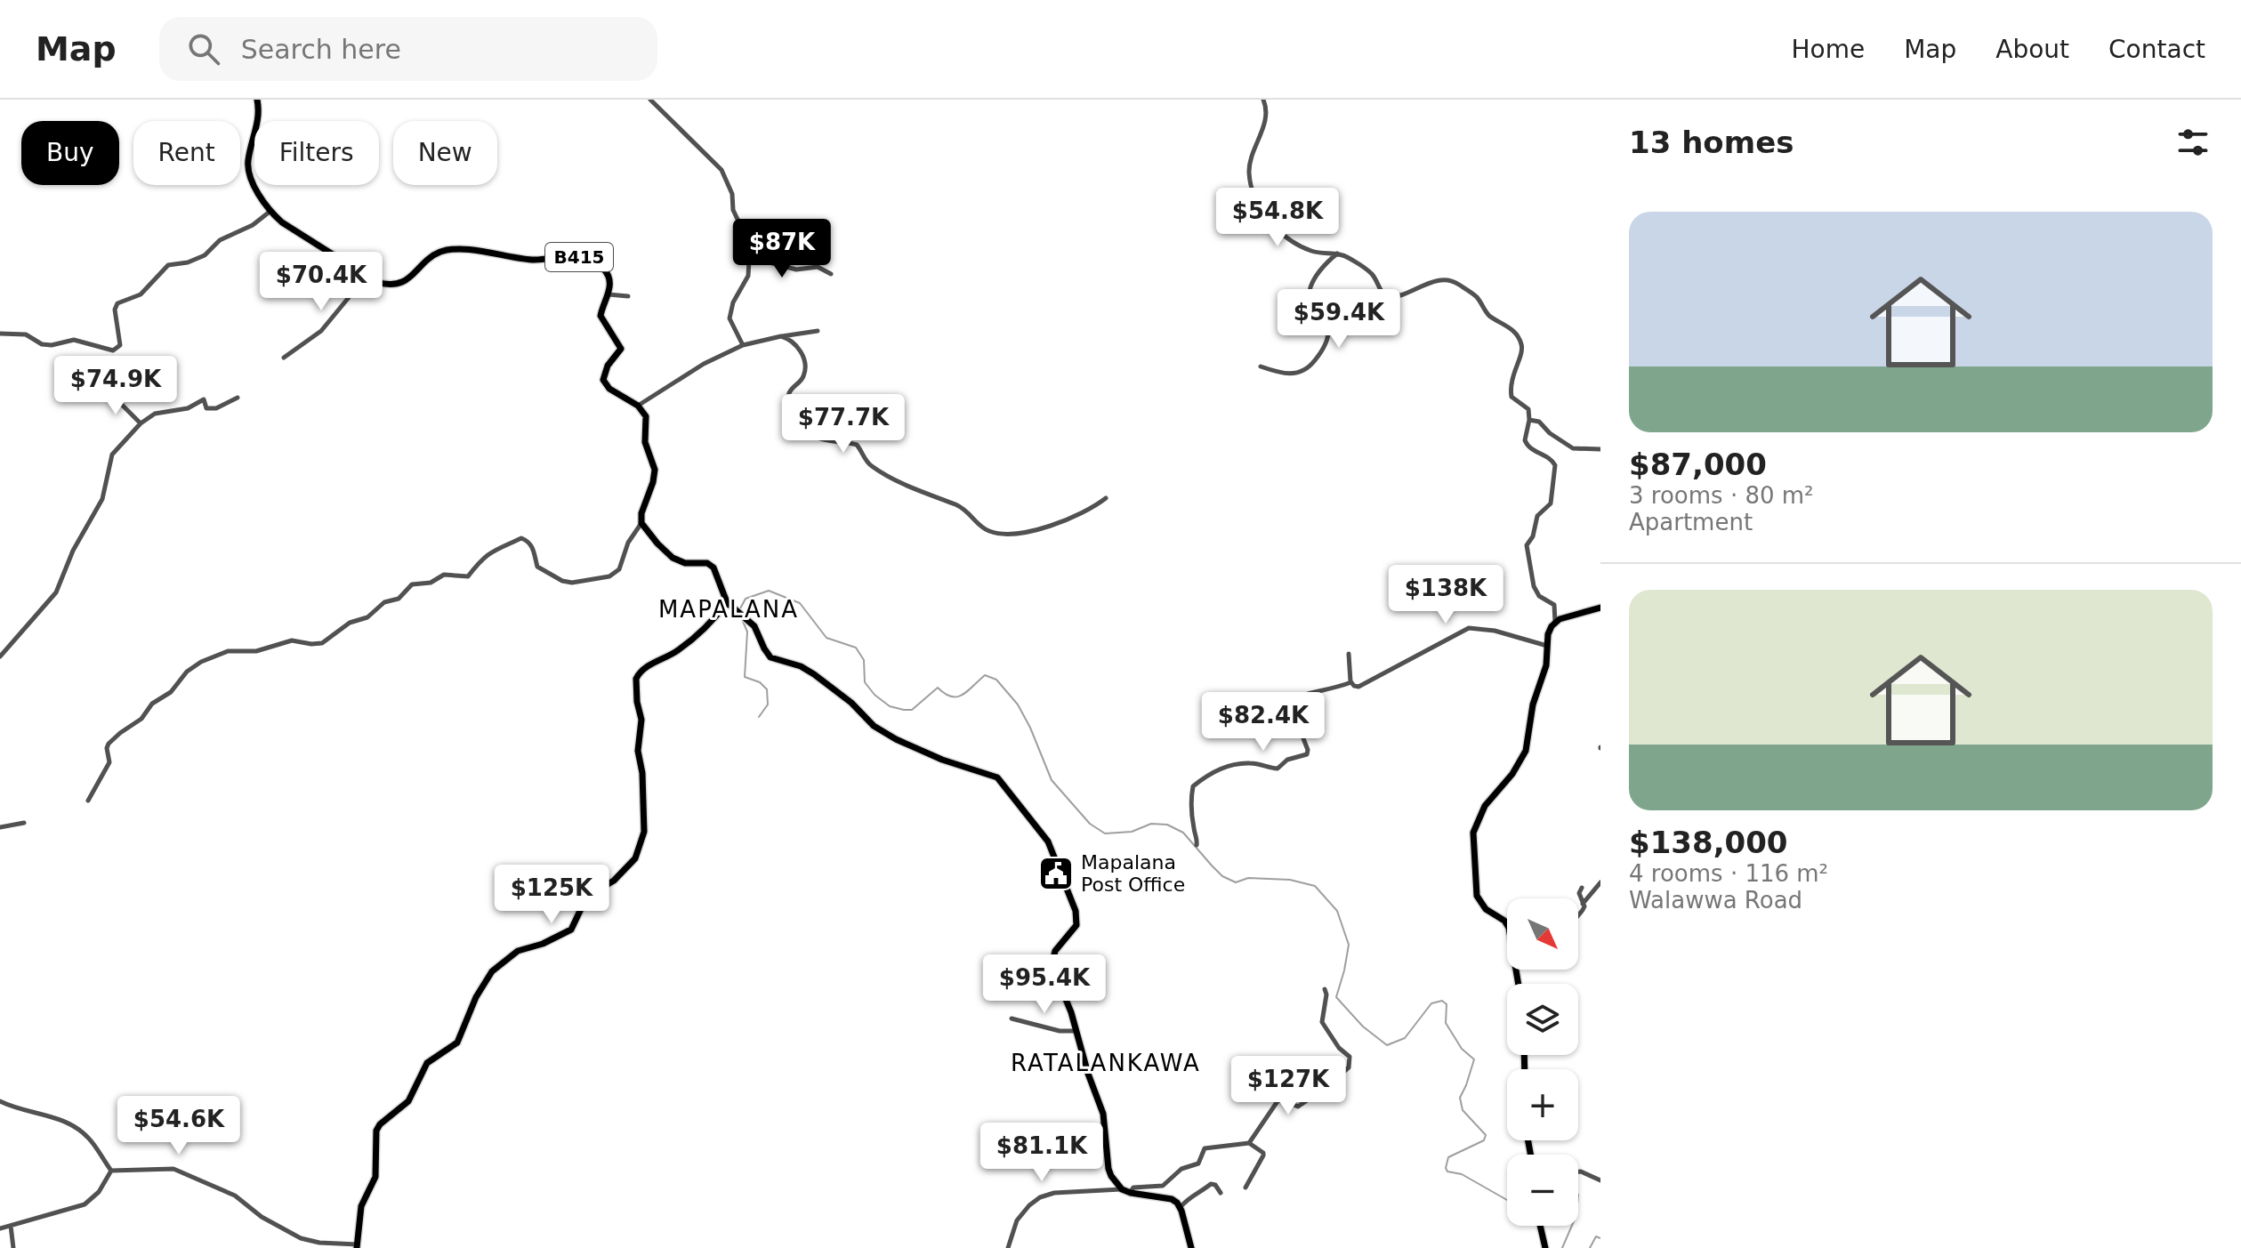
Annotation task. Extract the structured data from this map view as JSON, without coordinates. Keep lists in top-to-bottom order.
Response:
{
  "streets": {
    "main road": ["B415"]
  },
  "districts": ["MAPALANA", "RATALANKAWA"],
  "places": {
    "public building": ["Mapalana Post Office"]
  },
  "north": "bottom right",
  "page": {
    "header": "Map",
    "search": "Search here",
    "nav": [
      "Home",
      "Map",
      "About",
      "Contact"
    ],
    "heading": "13 homes",
    "chip": [
      "Buy",
      "Rent",
      "Filters",
      "New"
    ],
    "list": [
      {
        "name": "$87,000",
        "note": "3 rooms · 80 m² · Apartment"
      },
      {
        "name": "$138,000",
        "note": "4 rooms · 116 m² · Walawwa Road"
      }
    ],
    "price": [
      "$54.8K",
      "$87K",
      "$70.4K",
      "$59.4K",
      "$74.9K",
      "$77.7K",
      "$138K",
      "$82.4K",
      "$125K",
      "$95.4K",
      "$127K",
      "$54.6K",
      "$81.1K"
    ],
    "map_buttons": ["+", "−"]
  }
}
